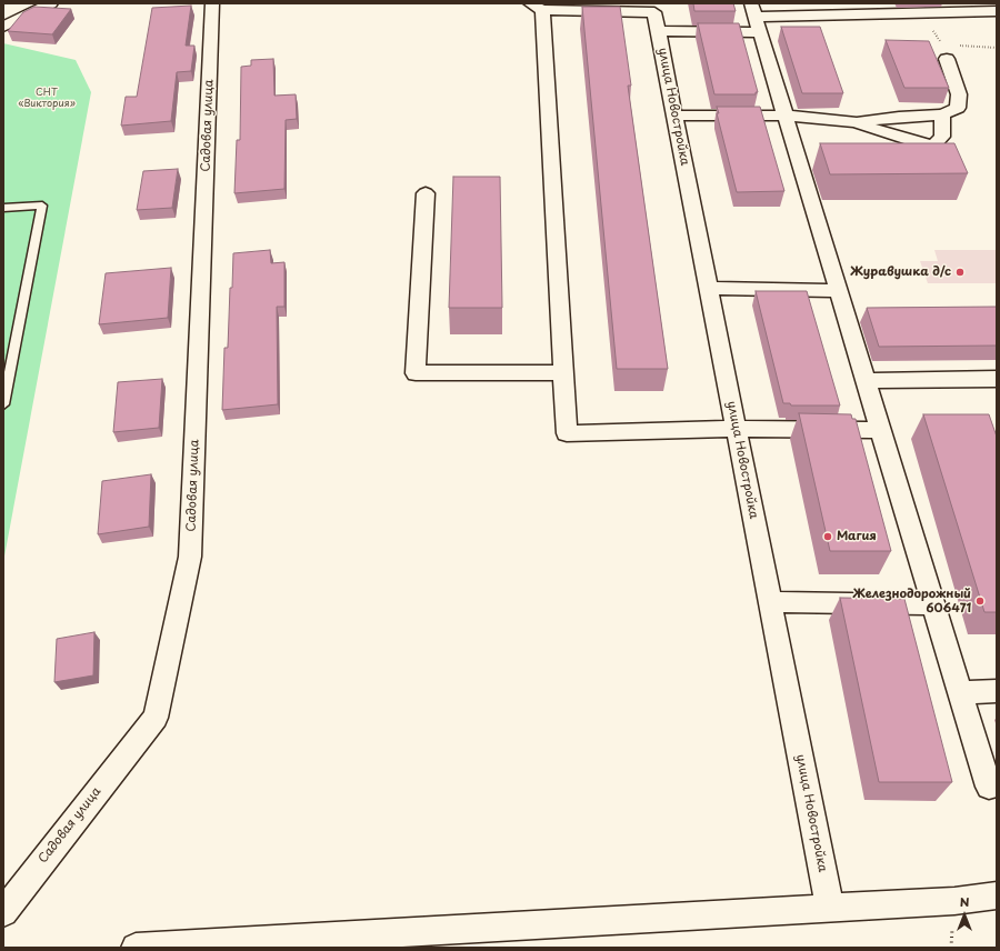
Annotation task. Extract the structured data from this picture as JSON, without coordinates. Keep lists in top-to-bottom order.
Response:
{
  "streets": {
    "street": ["улица Новостройка", "Садовая улица"]
  },
  "parks": ["СНТ «Виктория»"],
  "places": ["Журавушка д/с", "Магия", "Железнодорожный 606471"],
  "north": "top"
}
